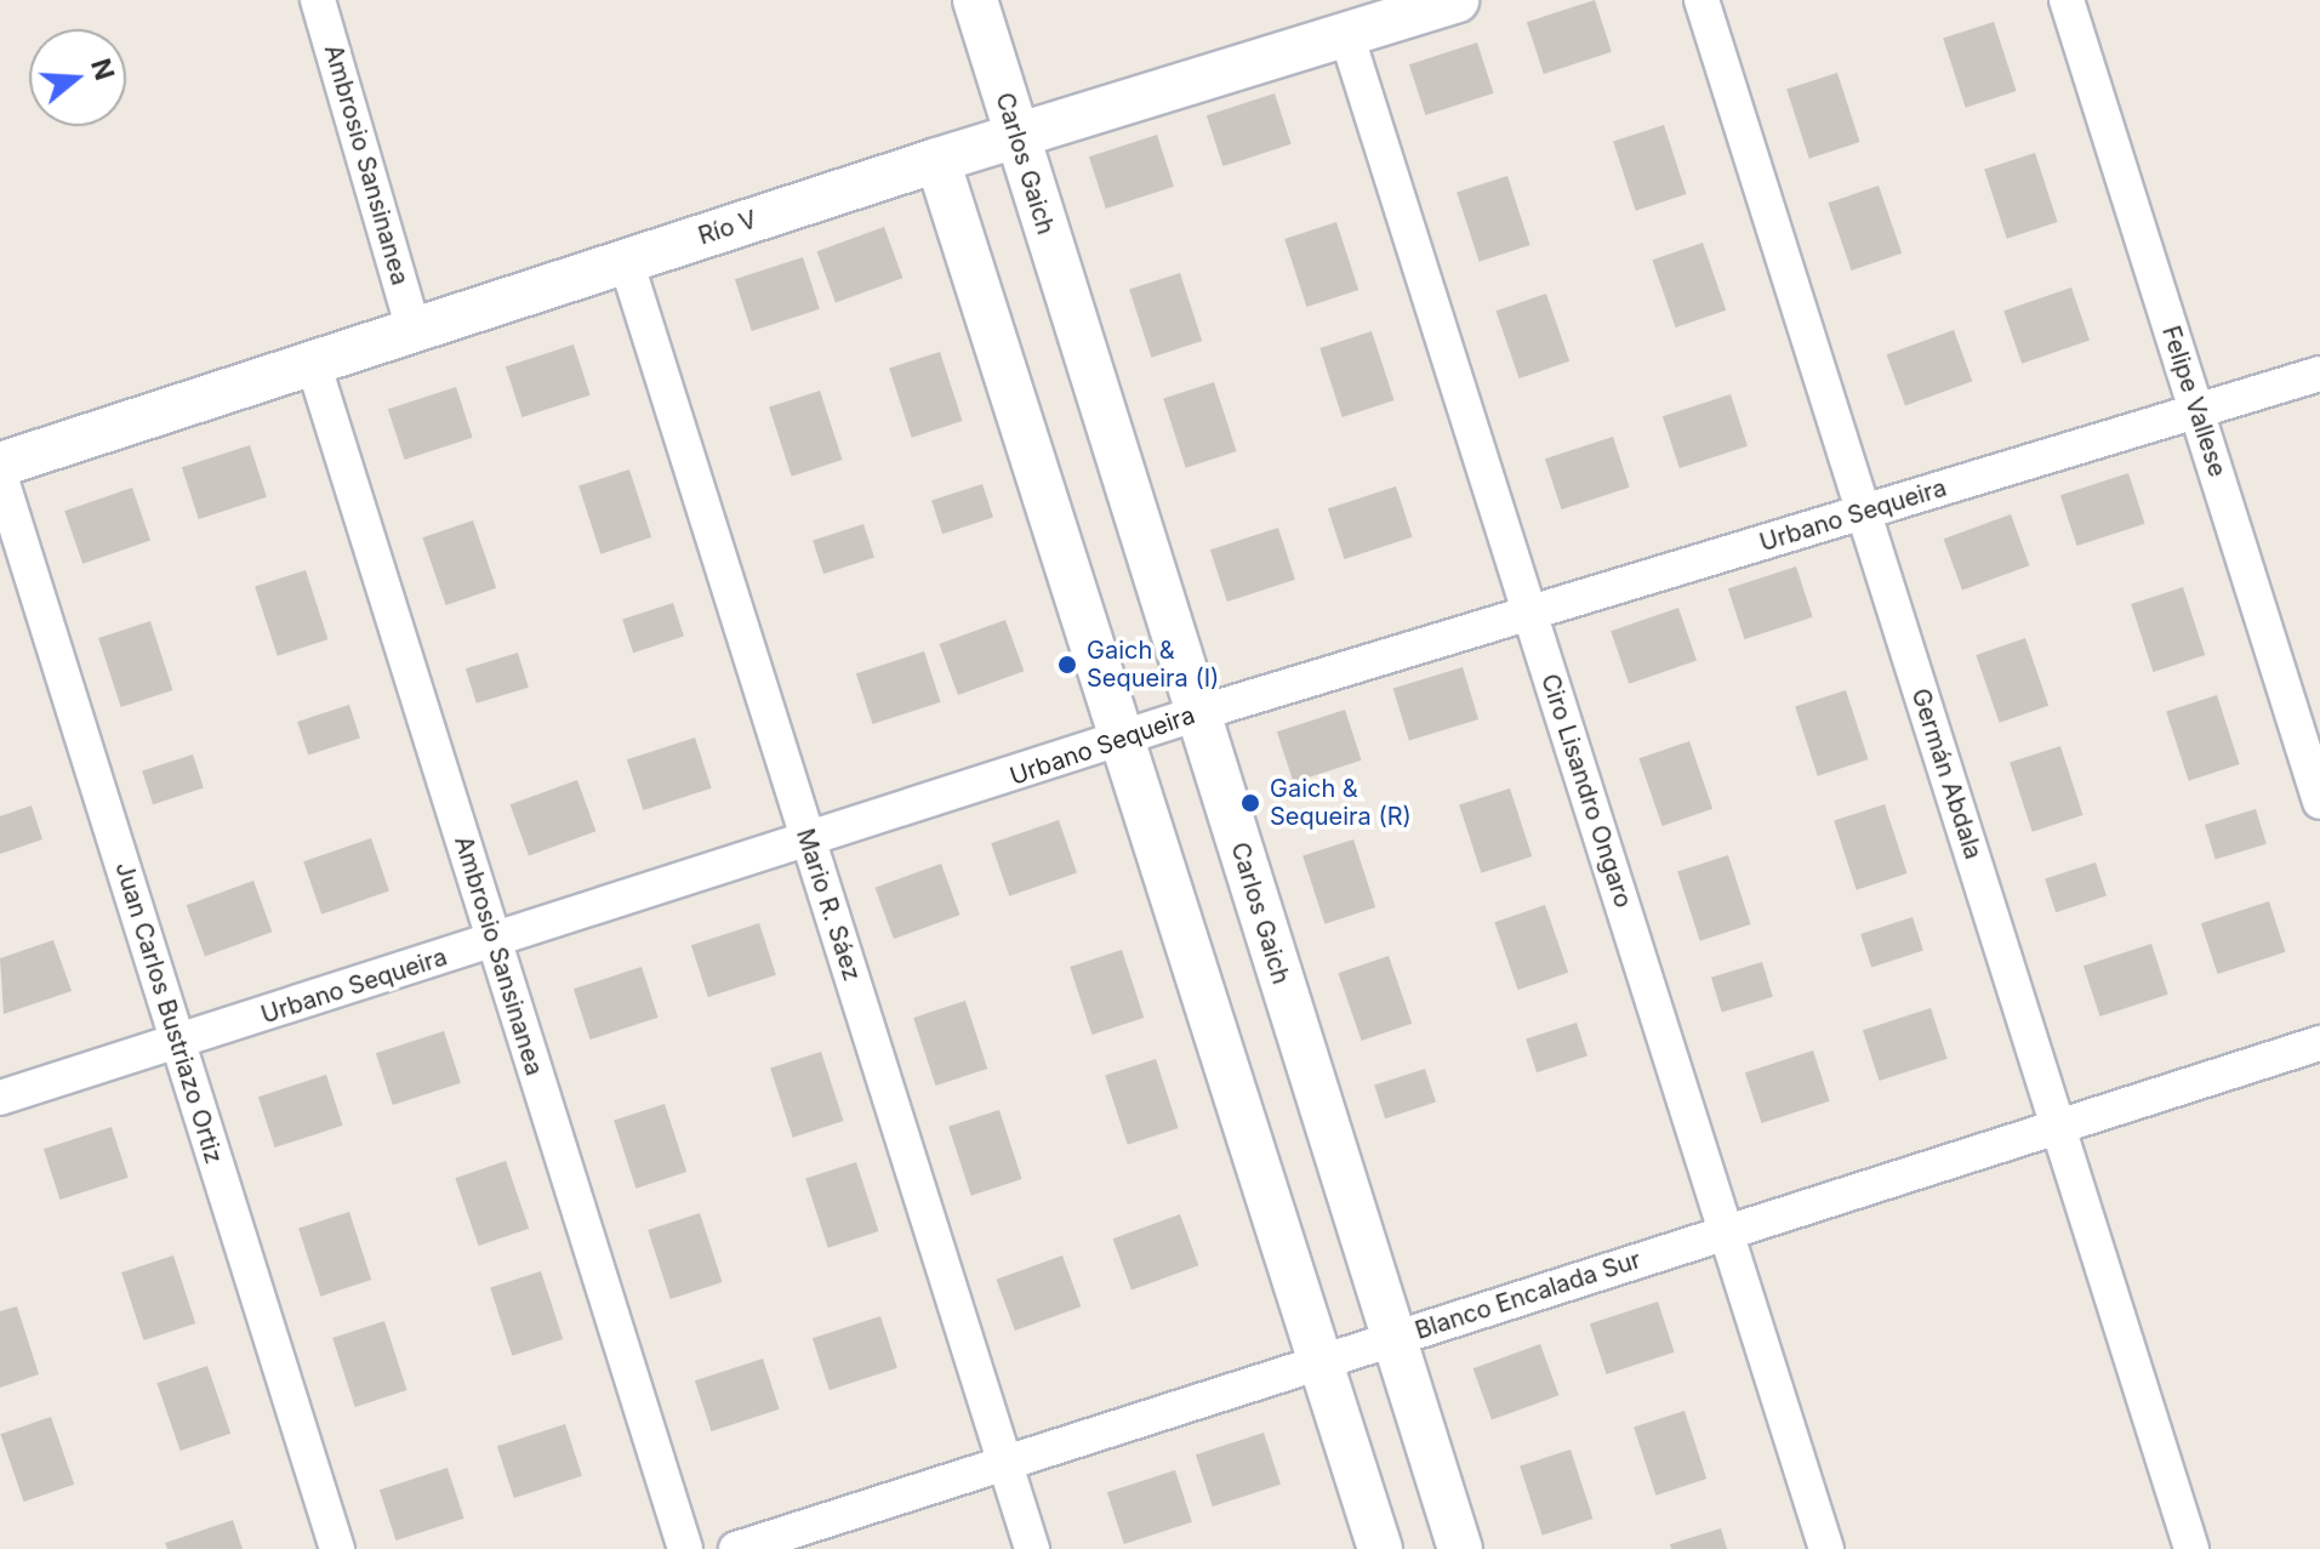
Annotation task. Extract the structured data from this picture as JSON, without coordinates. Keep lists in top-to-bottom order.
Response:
{
  "streets": {
    "street": [
      "Carlos Gaich",
      "Ambrosio Sansinanea",
      "Río V",
      "Felipe Vallese",
      "Urbano Sequeira",
      "Germán Abdala",
      "Ciro Lisandro Ongaro",
      "Mario R. Sáez",
      "Juan Carlos Bustriazo Ortiz",
      "Blanco Encalada Sur"
    ]
  },
  "crossings": [
    ["Carlos Gaich", "Río V"],
    ["Carlos Gaich", "Urbano Sequeira"],
    ["Carlos Gaich", "Blanco Encalada Sur"],
    ["Ambrosio Sansinanea", "Río V"],
    ["Ambrosio Sansinanea", "Urbano Sequeira"],
    ["Río V", "Ciro Lisandro Ongaro"],
    ["Río V", "Mario R. Sáez"],
    ["Felipe Vallese", "Urbano Sequeira"],
    ["Urbano Sequeira", "Germán Abdala"],
    ["Urbano Sequeira", "Ciro Lisandro Ongaro"],
    ["Urbano Sequeira", "Mario R. Sáez"],
    ["Urbano Sequeira", "Juan Carlos Bustriazo Ortiz"],
    ["Germán Abdala", "Blanco Encalada Sur"],
    ["Ciro Lisandro Ongaro", "Blanco Encalada Sur"],
    ["Mario R. Sáez", "Blanco Encalada Sur"]
  ],
  "places": ["Gaich & Sequeira (I)", "Gaich & Sequeira (R)"],
  "north": "right"
}
